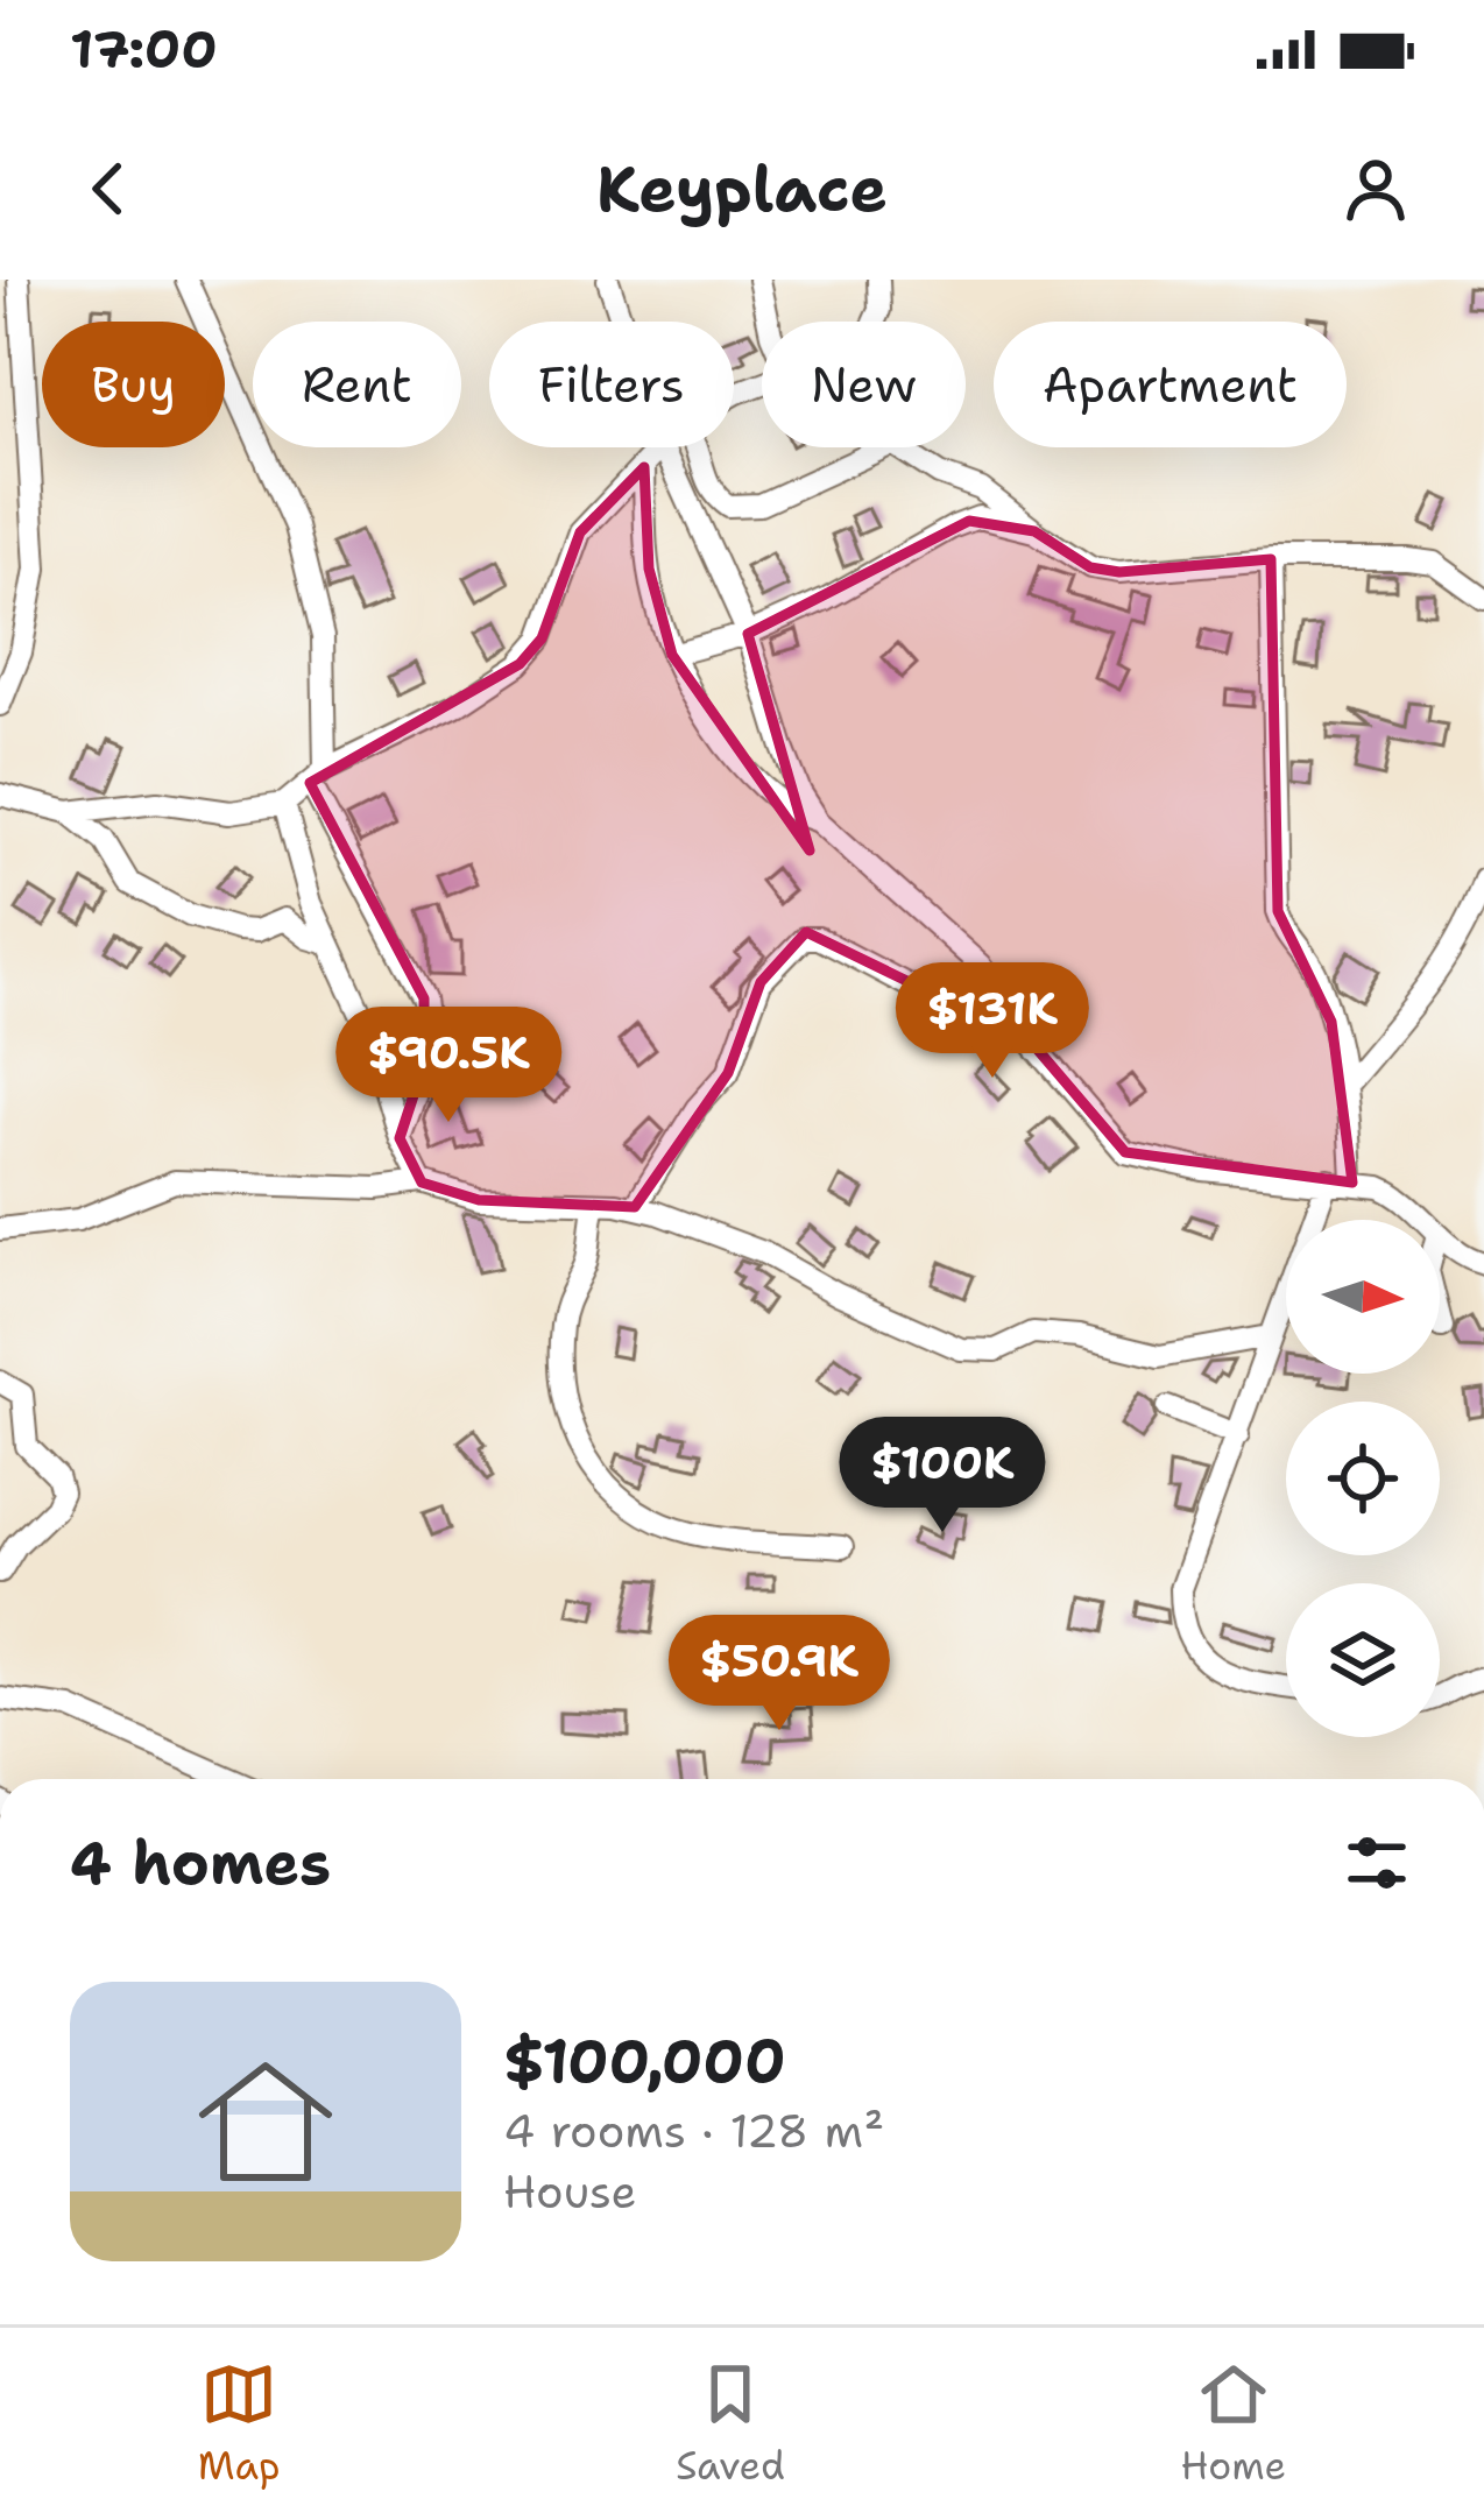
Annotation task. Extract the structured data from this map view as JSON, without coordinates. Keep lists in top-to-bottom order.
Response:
{
  "north": "right",
  "page": {
    "status": "17:00",
    "header": "Keyplace",
    "chip": [
      "Buy",
      "Rent",
      "Filters",
      "New",
      "Apartment"
    ],
    "price": [
      "$131K",
      "$90.5K",
      "$100K",
      "$50.9K"
    ],
    "heading": "4 homes",
    "list": [
      {
        "name": "$100,000",
        "note": "4 rooms · 128 m² · House"
      }
    ],
    "tabs": ["Map", "Saved", "Home"]
  }
}
